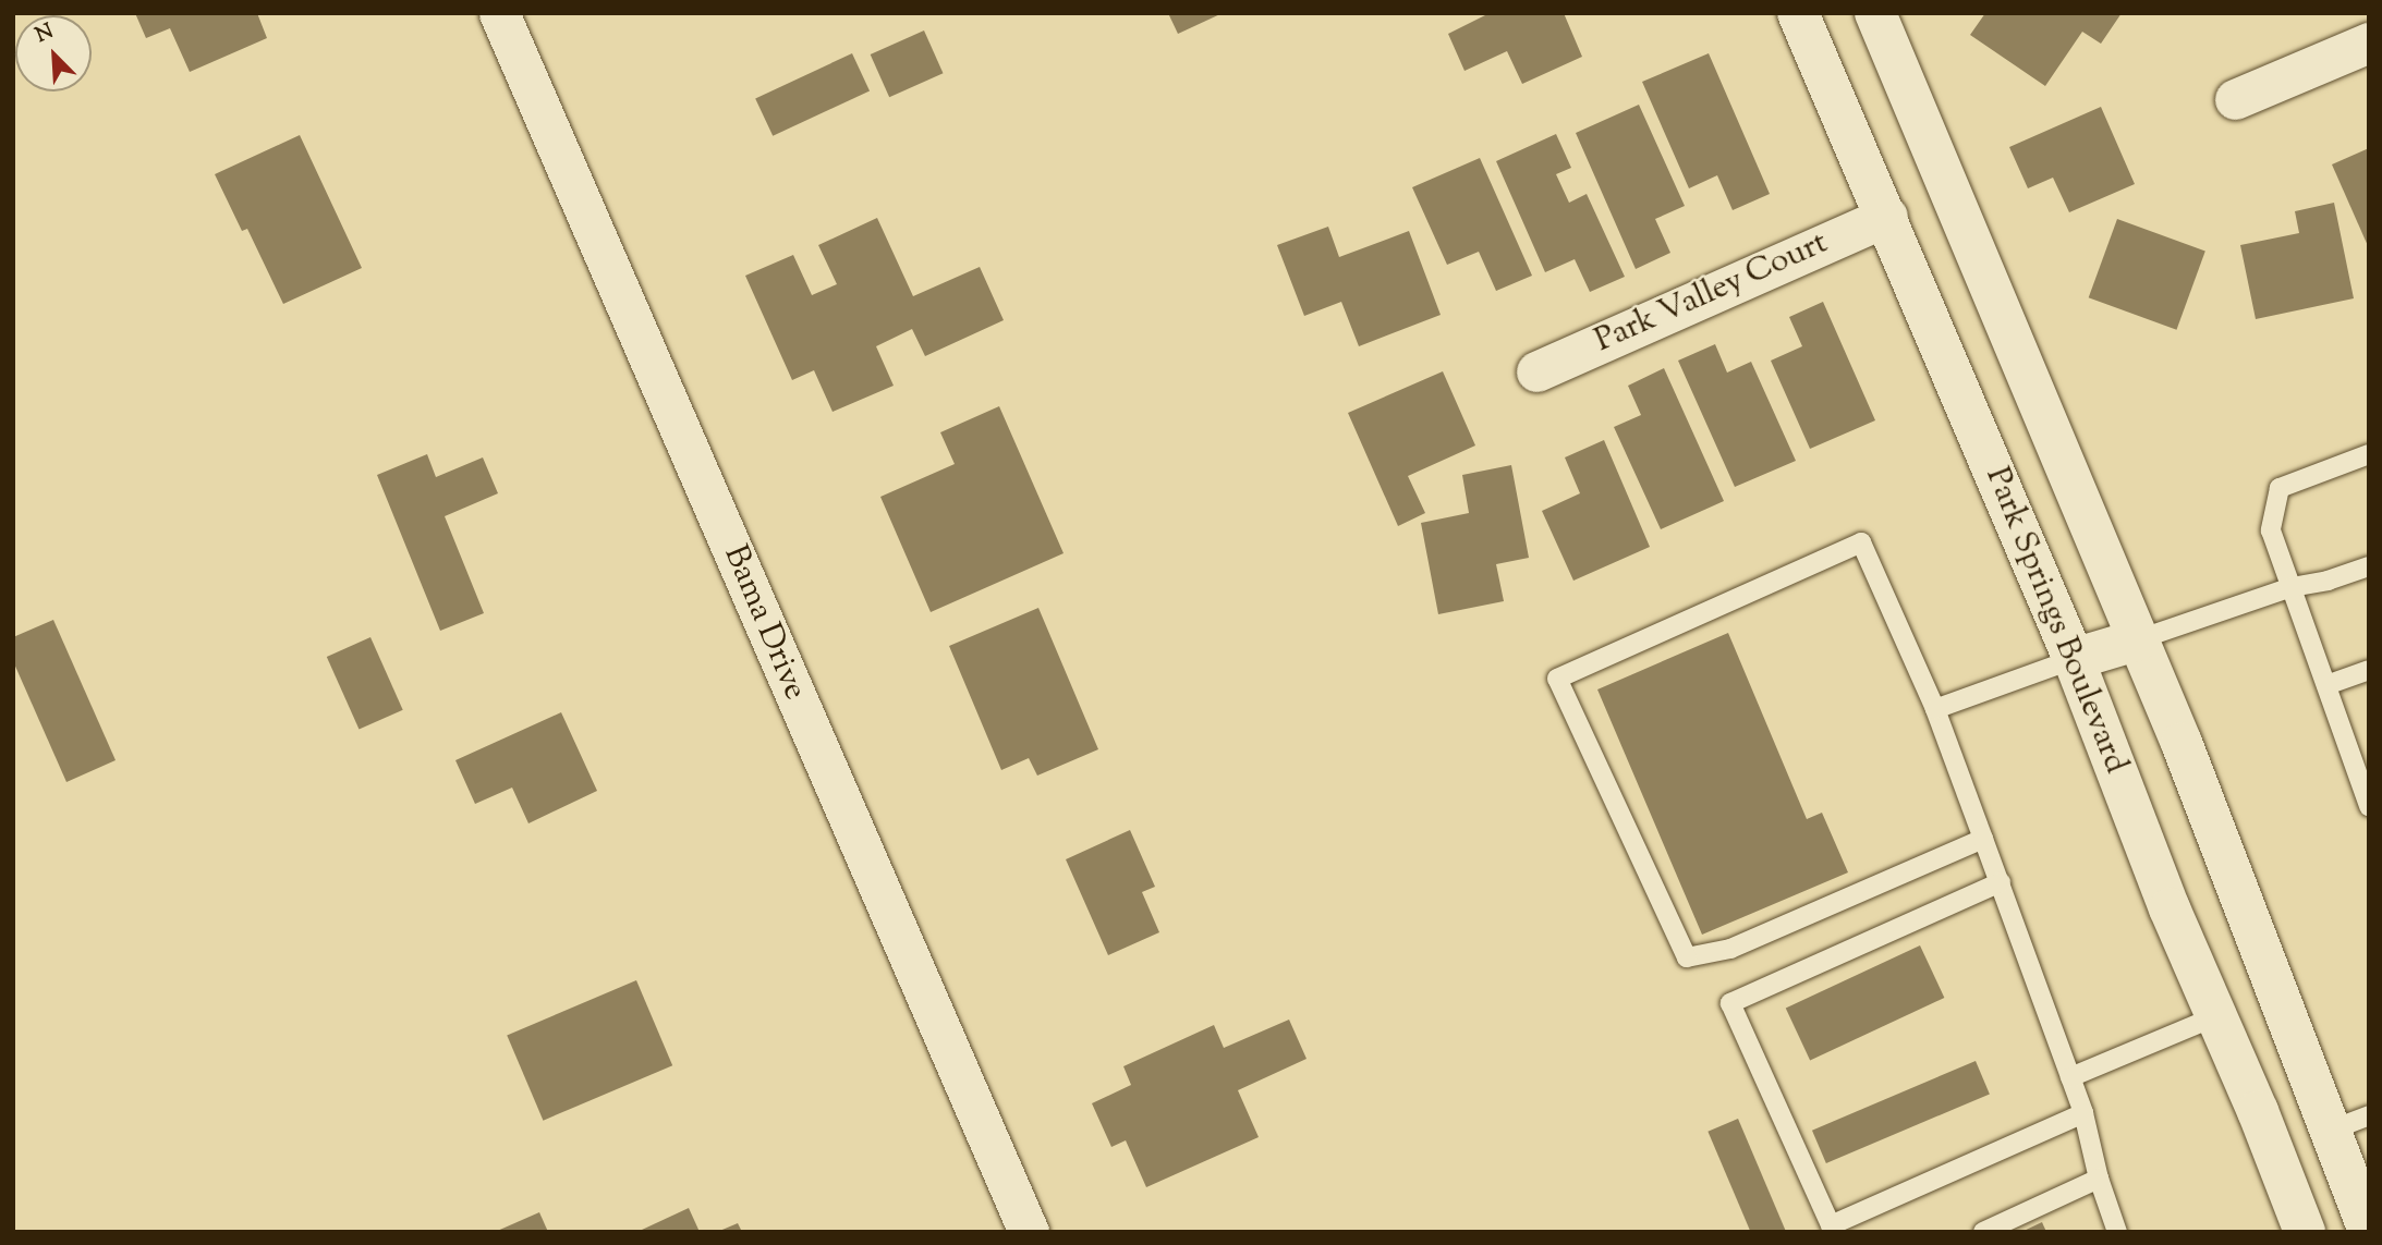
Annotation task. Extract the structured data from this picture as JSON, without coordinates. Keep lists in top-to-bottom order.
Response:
{
  "streets": {
    "main road": ["Park Springs Boulevard"],
    "street": ["Park Valley Court", "Bama Drive"]
  },
  "crossings": [
    ["Park Valley Court", "Park Springs Boulevard"]
  ],
  "north": "top left"
}
